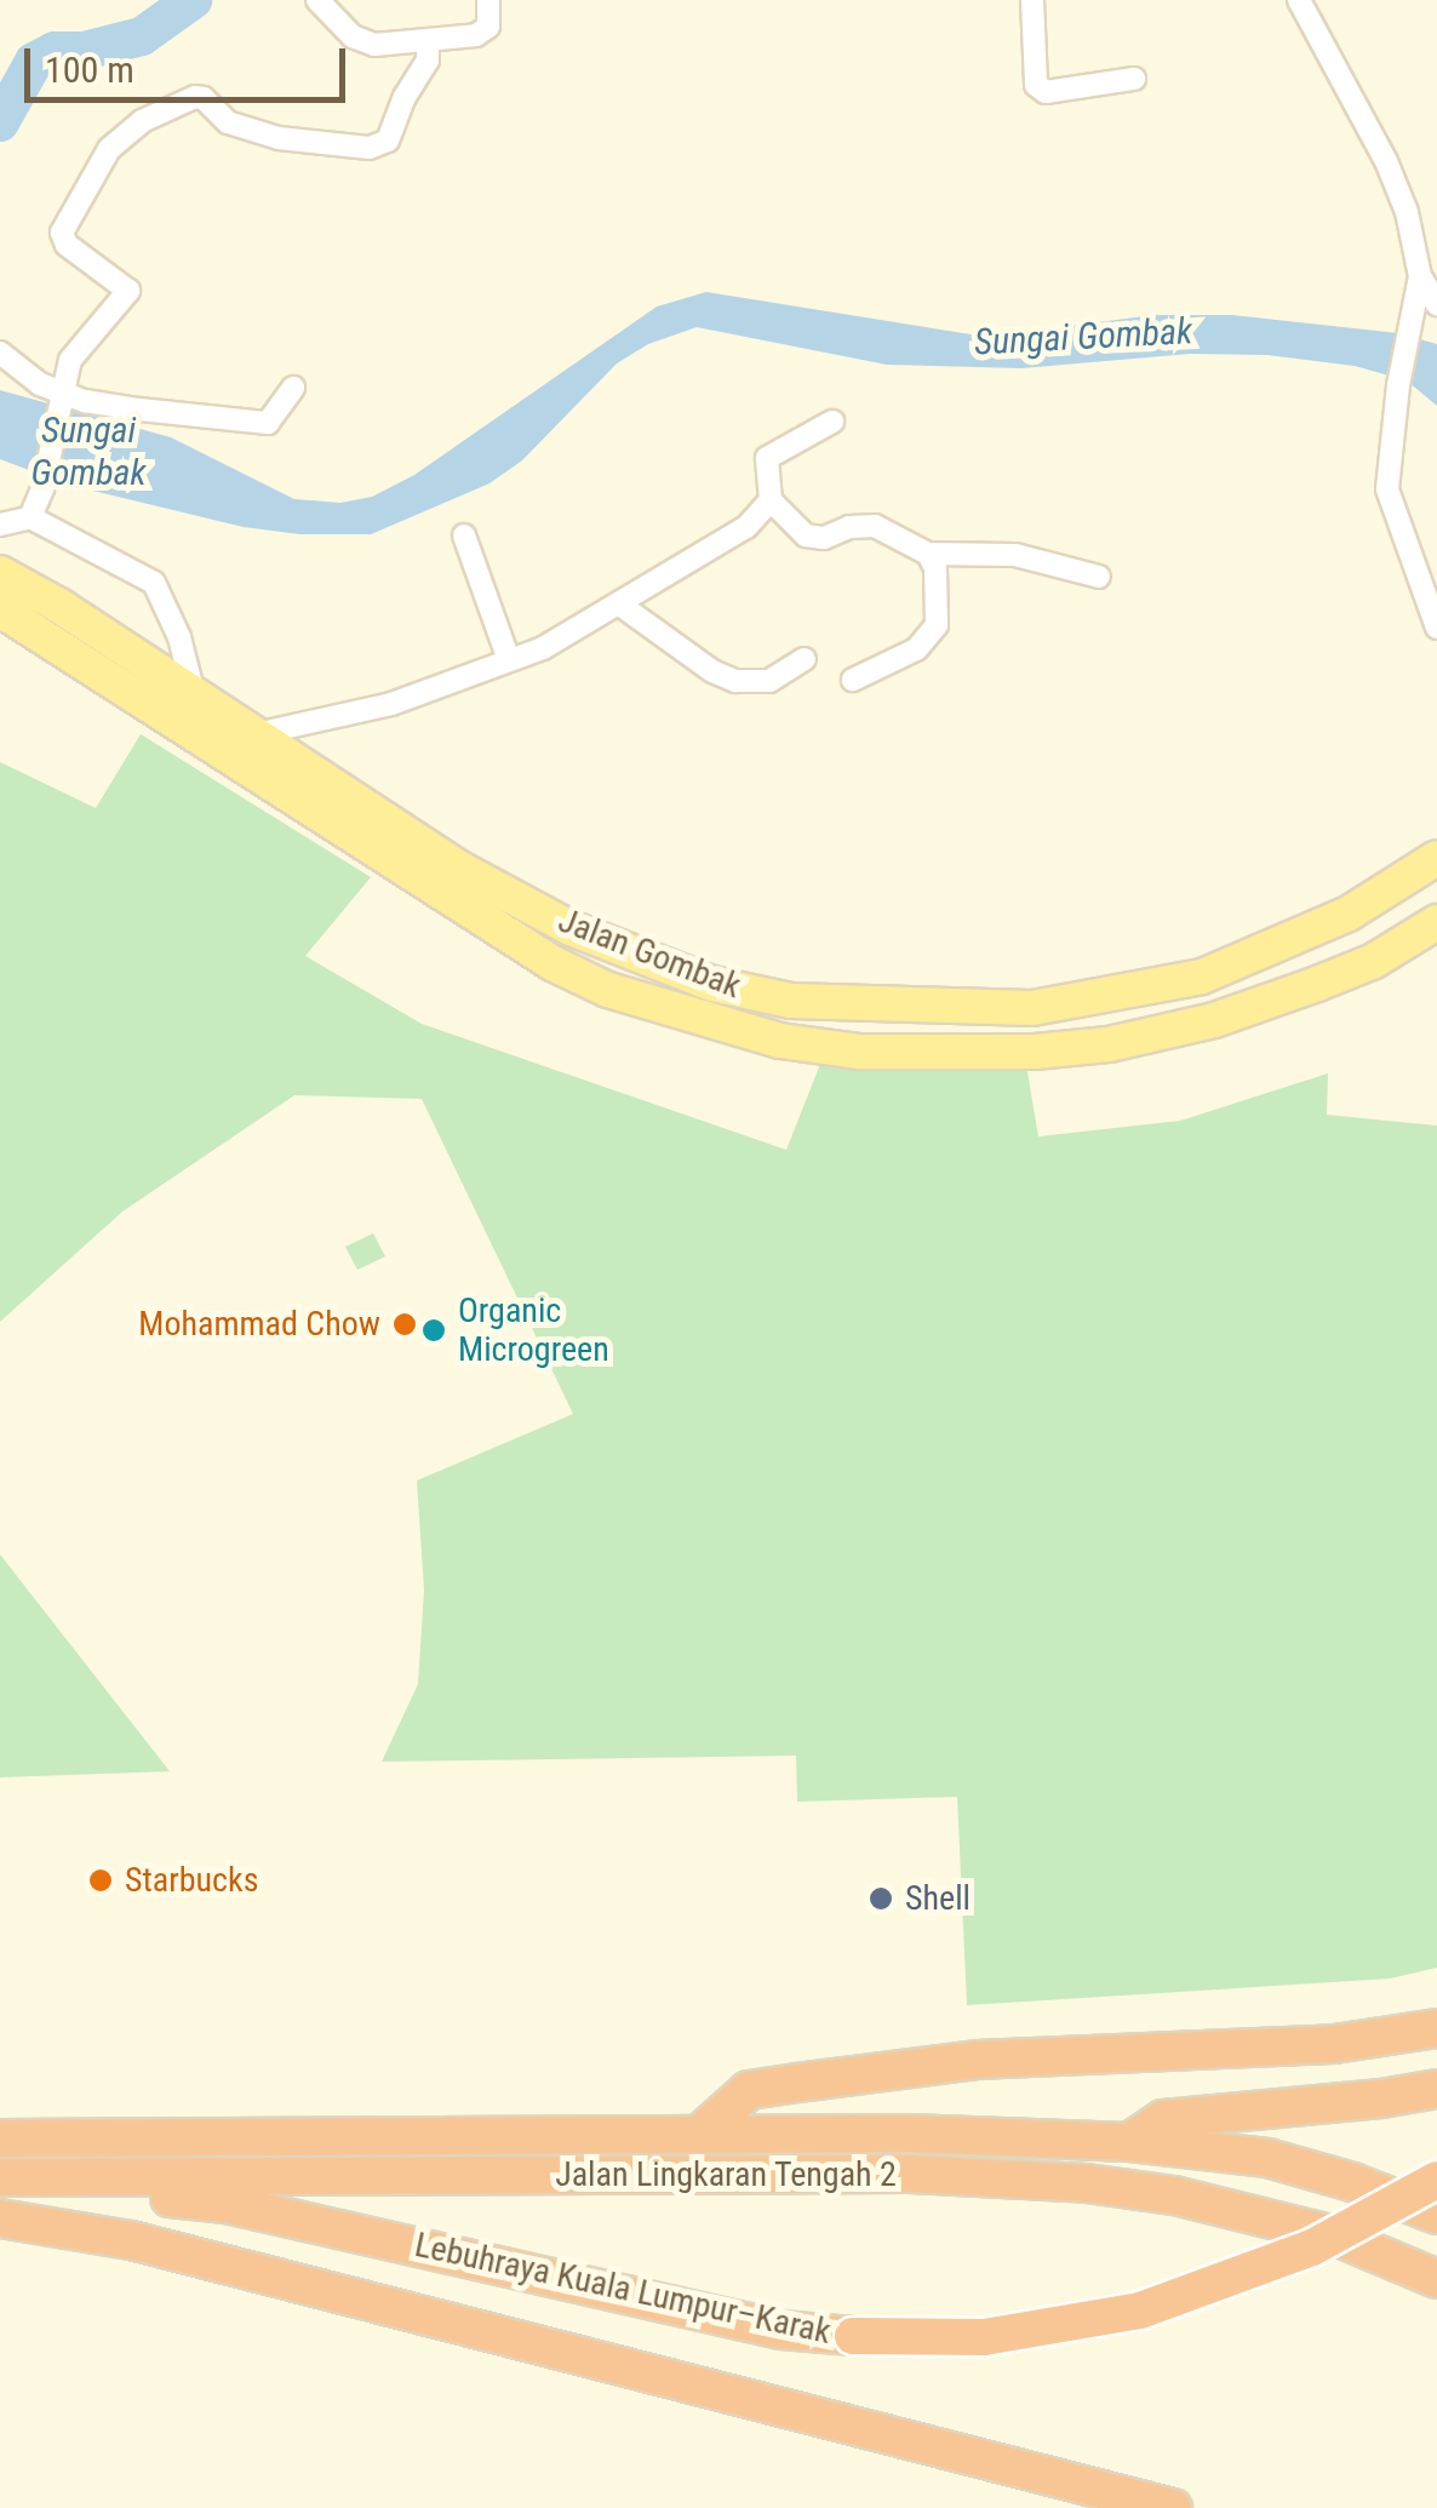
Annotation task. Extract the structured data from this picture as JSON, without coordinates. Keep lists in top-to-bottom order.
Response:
{
  "streets": {
    "highway": ["Jalan Lingkaran Tengah 2", "Lebuhraya Kuala Lumpur–Karak"],
    "main road": ["Jalan Gombak"]
  },
  "crossings": [
    ["Jalan Lingkaran Tengah 2", "Lebuhraya Kuala Lumpur–Karak"]
  ],
  "water": ["Sungai Gombak"],
  "places": [
    "Mohammad Chow",
    "Organic Microgreen",
    "Starbucks",
    "Shell"
  ],
  "scale_bar": "100 m"
}
